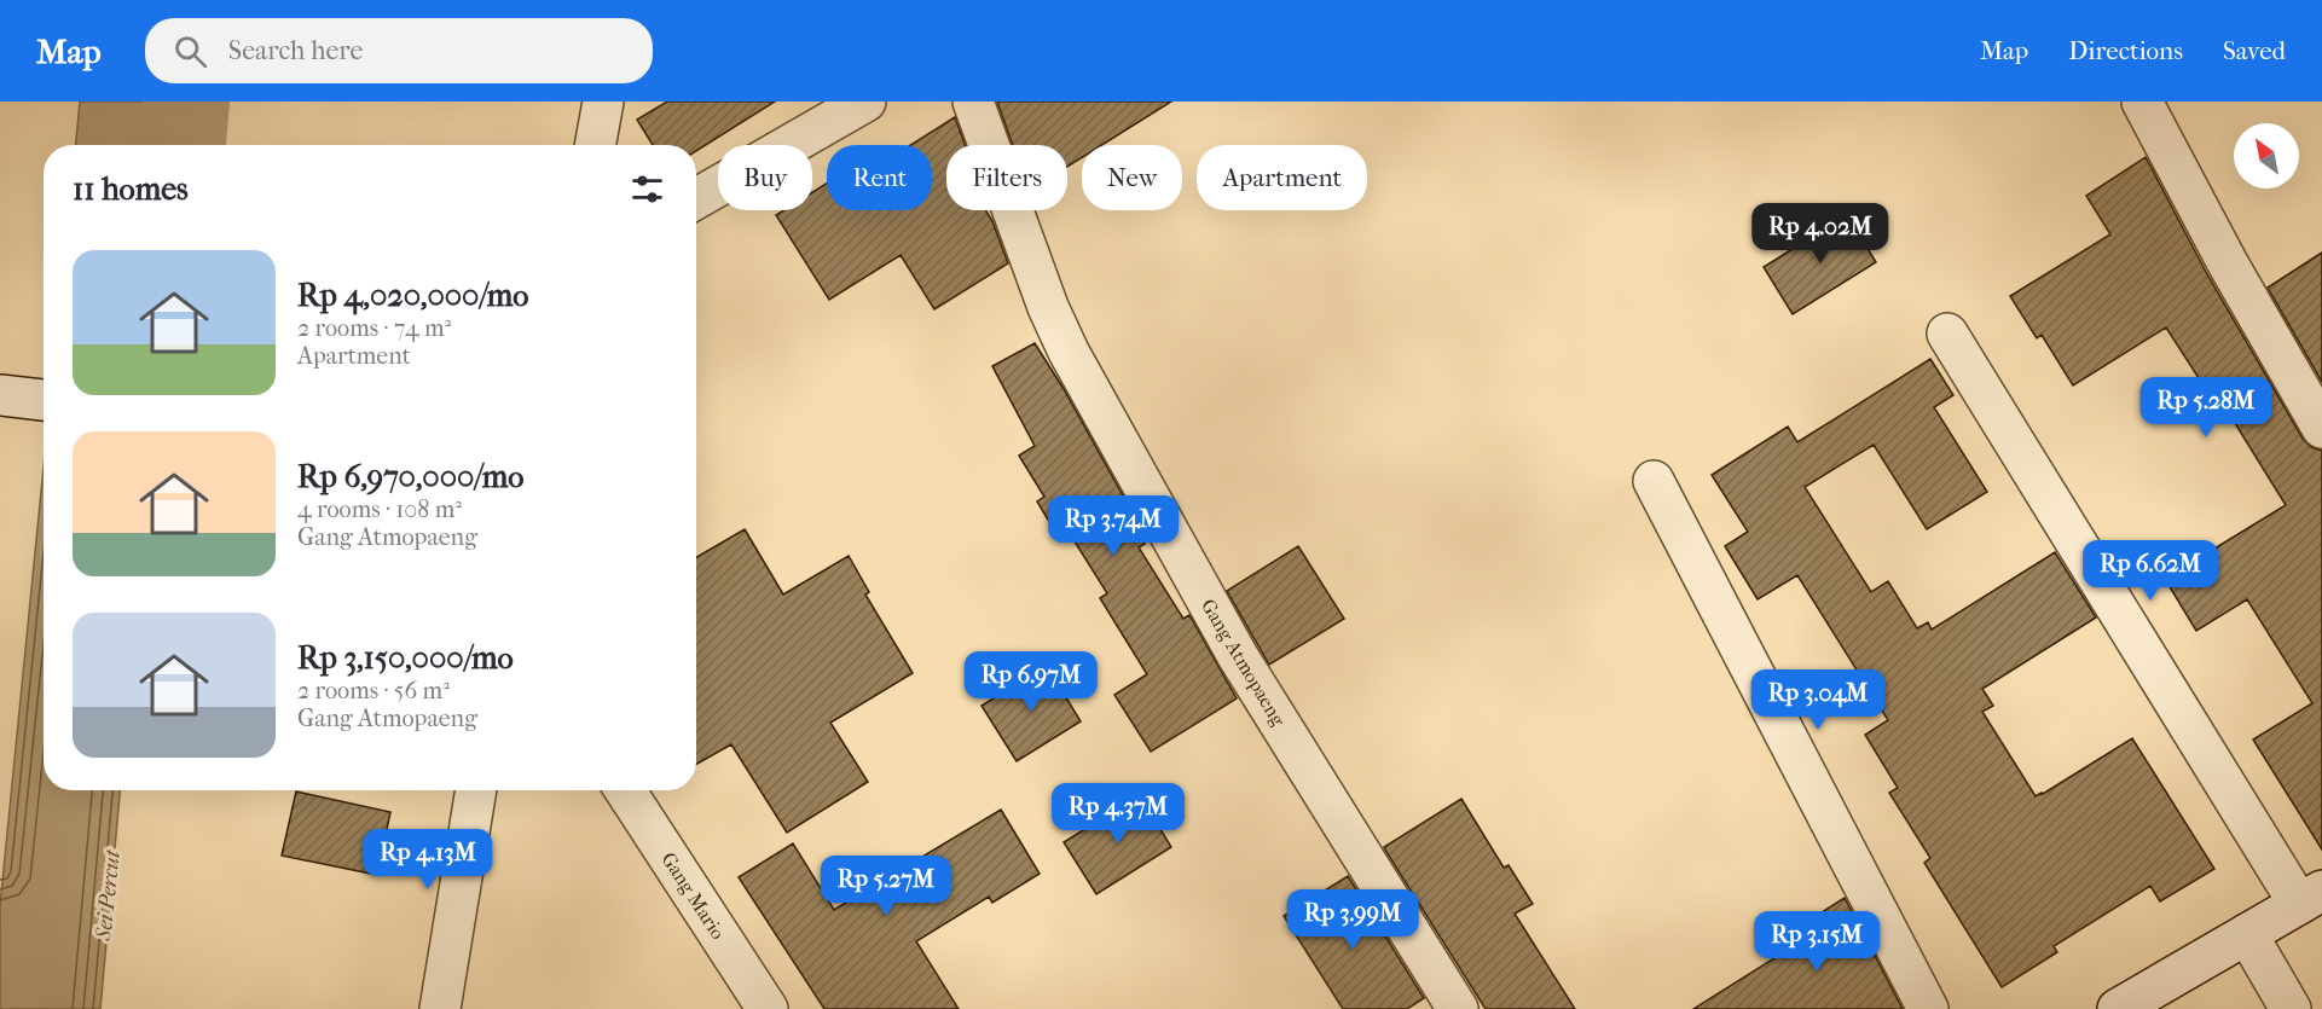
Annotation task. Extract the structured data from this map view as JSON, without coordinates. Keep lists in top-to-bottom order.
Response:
{
  "streets": {
    "street": ["Gang Atmopaeng", "Gang Mario"]
  },
  "water": ["Sei Percut"],
  "north": "top left",
  "page": {
    "header": "Map",
    "search": "Search here",
    "nav": ["Map", "Directions", "Saved"],
    "chip": [
      "Buy",
      "Rent",
      "Filters",
      "New",
      "Apartment"
    ],
    "heading": "11 homes",
    "price": [
      "Rp 4.02M",
      "Rp 5.28M",
      "Rp 3.74M",
      "Rp 6.62M",
      "Rp 6.97M",
      "Rp 3.04M",
      "Rp 4.37M",
      "Rp 4.13M",
      "Rp 5.27M",
      "Rp 3.99M",
      "Rp 3.15M"
    ],
    "list": [
      {
        "name": "Rp 4,020,000/mo",
        "note": "2 rooms · 74 m² · Apartment"
      },
      {
        "name": "Rp 6,970,000/mo",
        "note": "4 rooms · 108 m² · Gang Atmopaeng"
      },
      {
        "name": "Rp 3,150,000/mo",
        "note": "2 rooms · 56 m² · Gang Atmopaeng"
      }
    ]
  }
}
